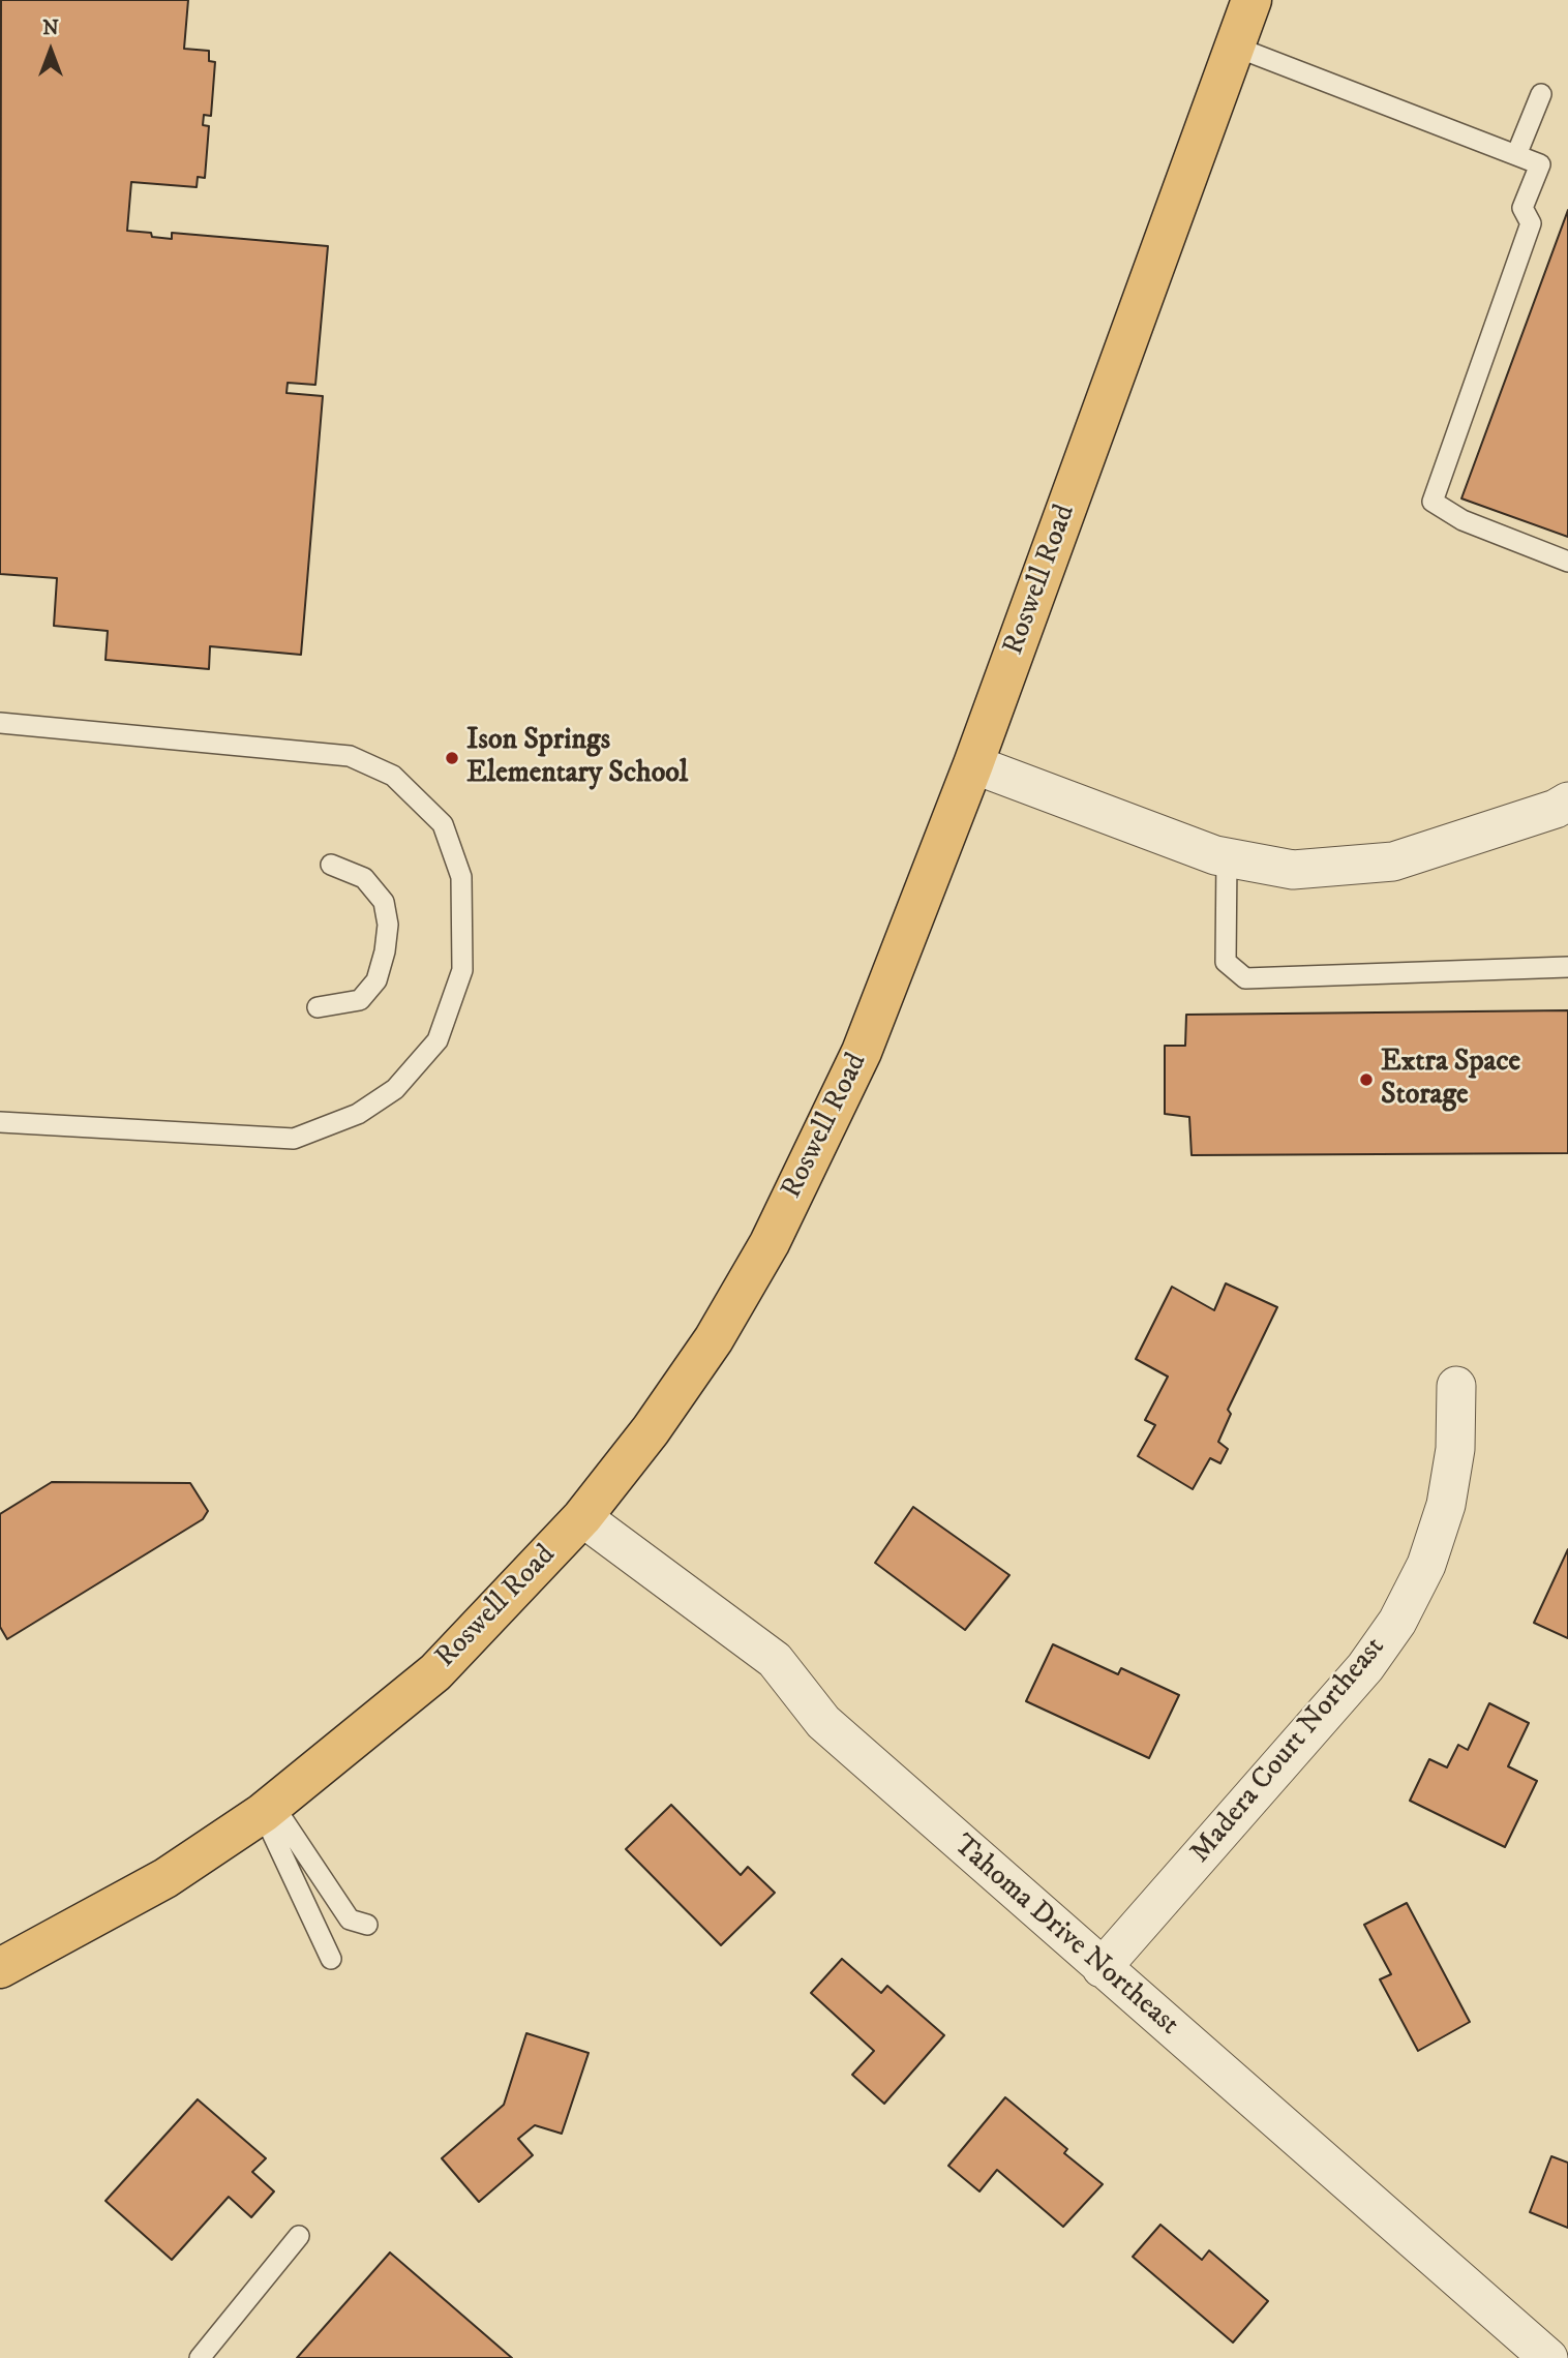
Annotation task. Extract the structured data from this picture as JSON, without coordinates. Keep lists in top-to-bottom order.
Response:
{
  "streets": {
    "main road": ["Roswell Road"],
    "street": ["Madera Court Northeast", "Tahoma Drive Northeast"]
  },
  "crossings": [
    ["Roswell Road", "Tahoma Drive Northeast"],
    ["Madera Court Northeast", "Tahoma Drive Northeast"]
  ],
  "places": ["Ison Springs Elementary School", "Extra Space Storage"],
  "north": "top"
}
